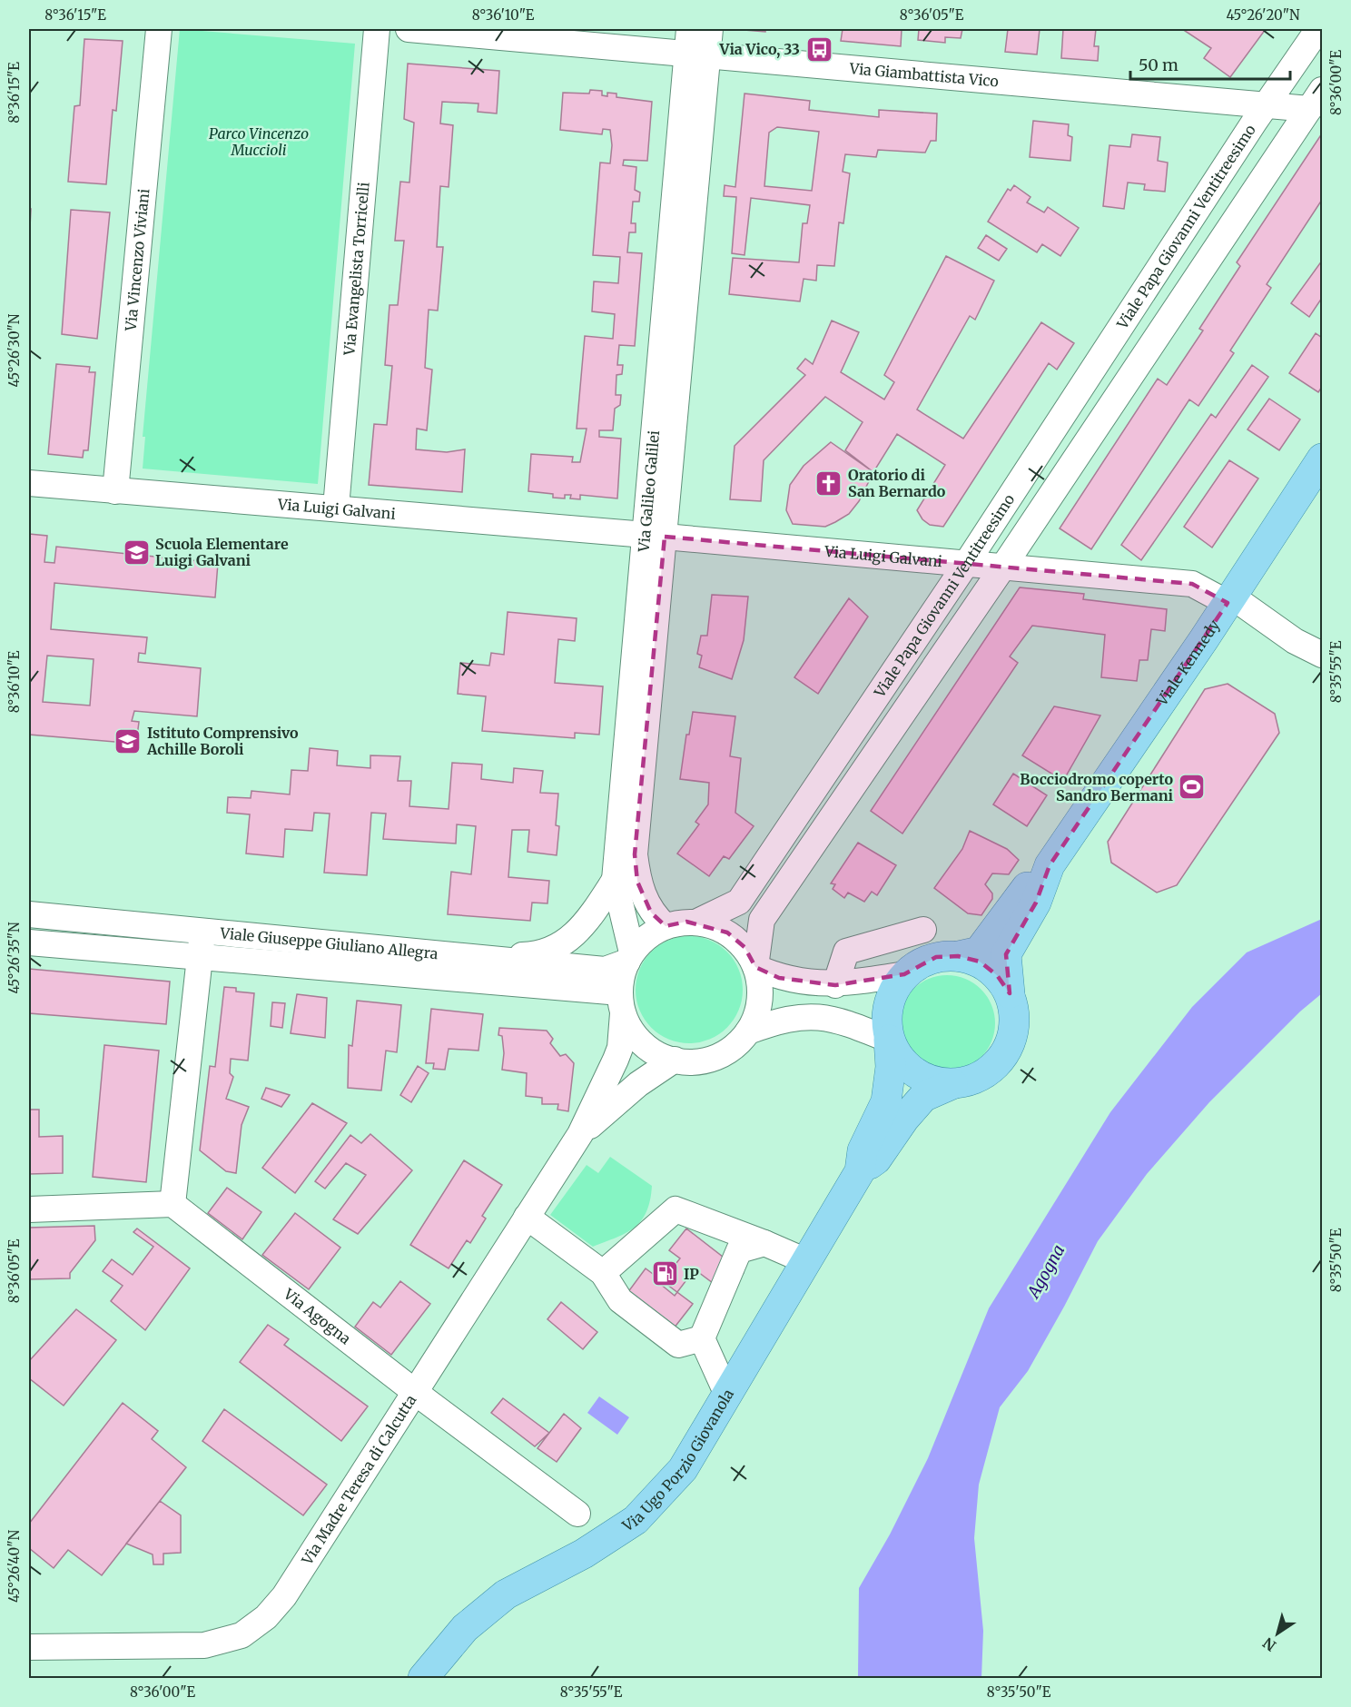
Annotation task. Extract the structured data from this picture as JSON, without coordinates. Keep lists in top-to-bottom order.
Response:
{
  "streets": {
    "main road": ["Viale Kennedy", "Via Ugo Porzio Giovanola"],
    "street": [
      "Via Giambattista Vico",
      "Viale Papa Giovanni Ventitreesimo",
      "Via Vincenzo Viviani",
      "Via Evangelista Torricelli",
      "Via Galileo Galilei",
      "Via Luigi Galvani",
      "Viale Giuseppe Giuliano Allegra",
      "Via Agogna",
      "Via Madre Teresa di Calcutta"
    ]
  },
  "crossings": [
    ["Via Giambattista Vico", "Viale Papa Giovanni Ventitreesimo"],
    ["Via Giambattista Vico", "Via Galileo Galilei"],
    ["Viale Papa Giovanni Ventitreesimo", "Via Galileo Galilei"],
    ["Viale Papa Giovanni Ventitreesimo", "Via Luigi Galvani"],
    ["Viale Papa Giovanni Ventitreesimo", "Viale Giuseppe Giuliano Allegra"],
    ["Viale Papa Giovanni Ventitreesimo", "Via Madre Teresa di Calcutta"],
    ["Via Vincenzo Viviani", "Via Luigi Galvani"],
    ["Via Evangelista Torricelli", "Via Luigi Galvani"],
    ["Via Galileo Galilei", "Via Luigi Galvani"],
    ["Via Galileo Galilei", "Viale Giuseppe Giuliano Allegra"],
    ["Via Galileo Galilei", "Via Madre Teresa di Calcutta"],
    ["Via Luigi Galvani", "Viale Kennedy"],
    ["Viale Giuseppe Giuliano Allegra", "Via Madre Teresa di Calcutta"],
    ["Via Agogna", "Via Madre Teresa di Calcutta"]
  ],
  "water": ["Agogna"],
  "parks": ["Parco Vincenzo Muccioli"],
  "places": {
    "bus stop": ["Via Vico, 33"],
    "church": ["Oratorio di San Bernardo"],
    "school or university": ["Scuola Elementare Luigi Galvani", "Istituto Comprensivo Achille Boroli"],
    "sports": ["Bocciodromo coperto Sandro Bermani"],
    "fuel station": ["IP"]
  },
  "scale_bar": "50 m",
  "north": "bottom left",
  "coordinates": [
    "8°36'15\"E",
    "8°36'10\"E",
    "8°36'05\"E",
    "45°26'20\"N",
    "8°36'00\"E",
    "45°26'30\"N",
    "8°35'55\"E",
    "45°26'35\"N",
    "8°35'50\"E",
    "45°26'40\"N"
  ]
}
